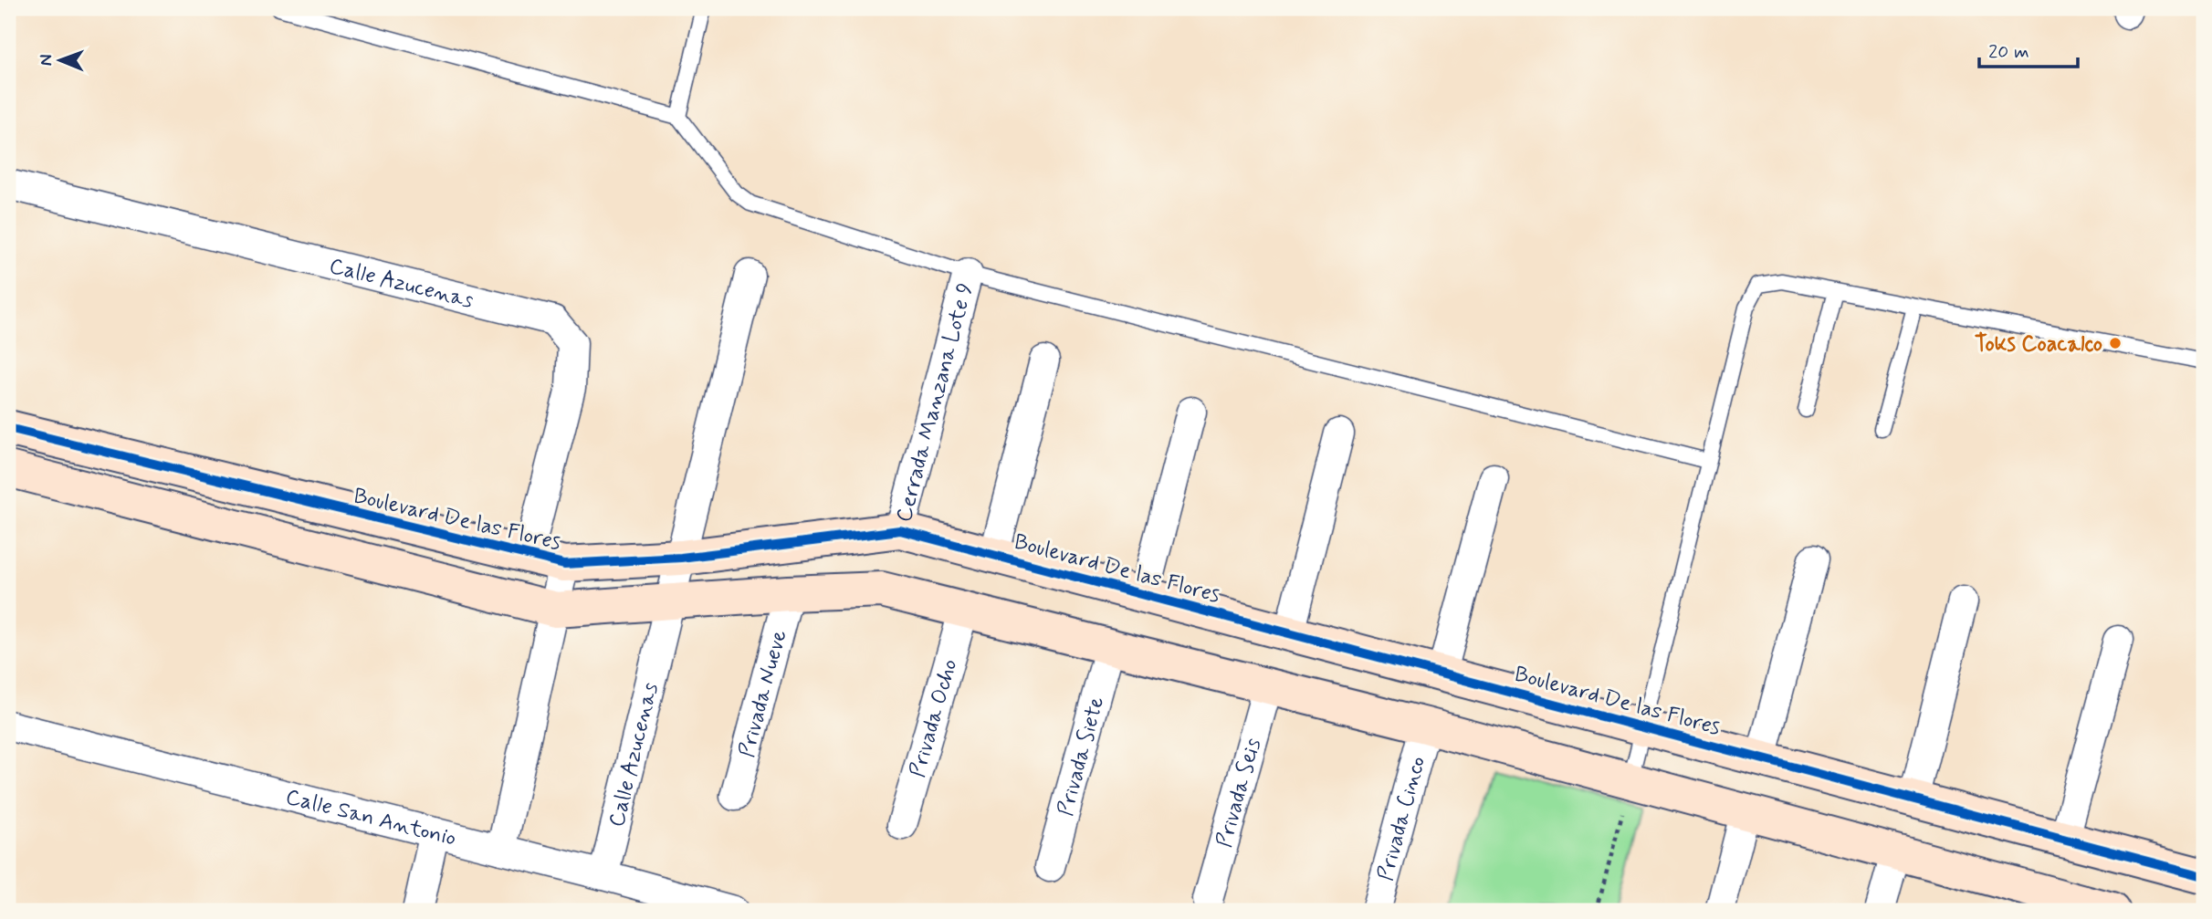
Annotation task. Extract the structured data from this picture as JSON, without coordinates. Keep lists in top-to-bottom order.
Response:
{
  "streets": {
    "street": [
      "Calle Azucenas",
      "Cerrada Manzana Lote 9",
      "Boulevard De las Flores",
      "Privada Nueve",
      "Privada Ocho",
      "Privada Siete",
      "Privada Seis",
      "Calle San Antonio",
      "Privada Cinco"
    ]
  },
  "crossings": [
    ["Calle Azucenas", "Boulevard De las Flores"],
    ["Calle Azucenas", "Calle San Antonio"],
    ["Cerrada Manzana Lote 9", "Boulevard De las Flores"]
  ],
  "places": ["Toks Coacalco"],
  "scale_bar": "20 m",
  "north": "left"
}
